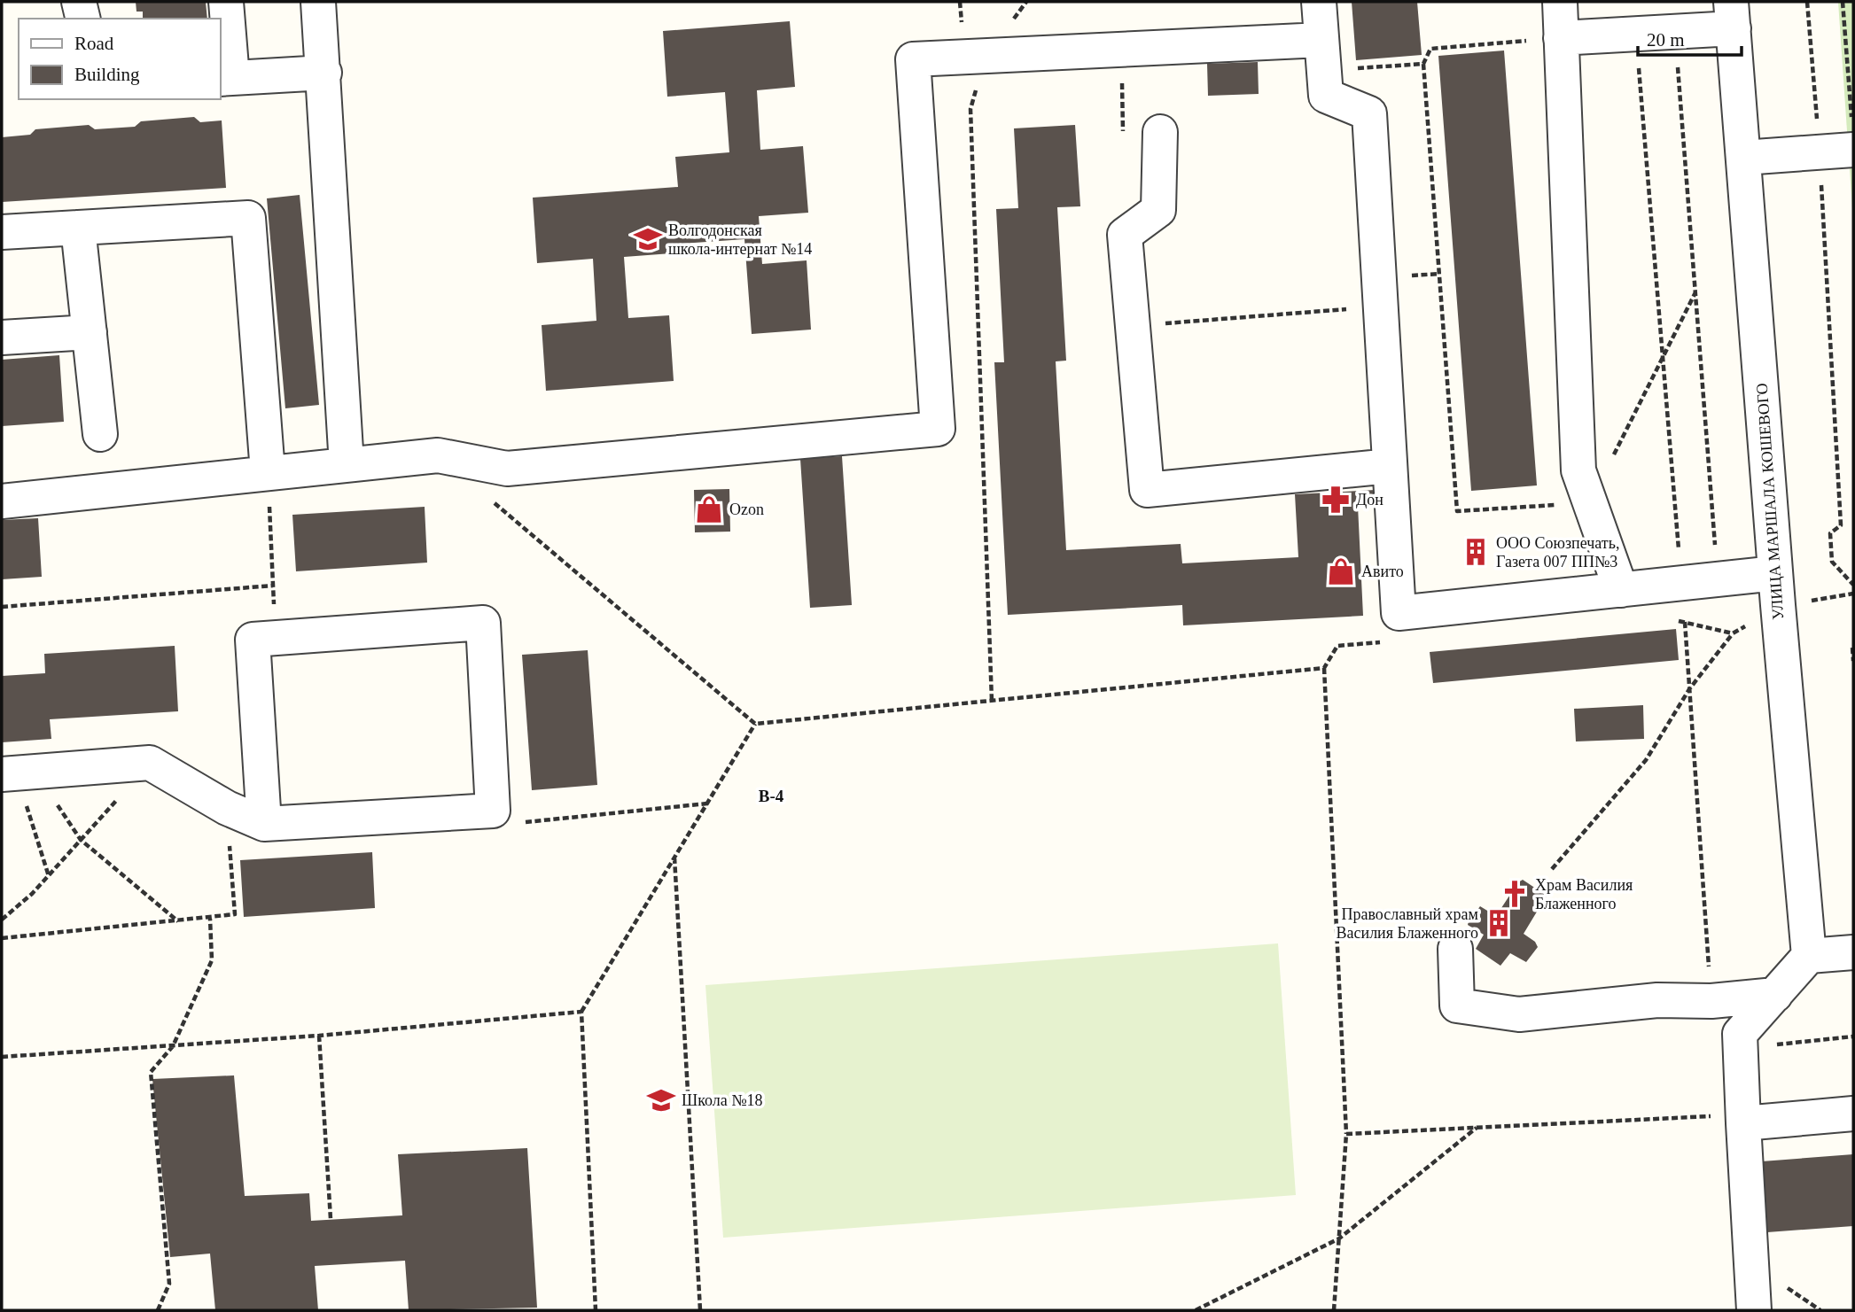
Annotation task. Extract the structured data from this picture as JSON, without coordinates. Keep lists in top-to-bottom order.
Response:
{
  "streets": {
    "street": ["УЛИЦА МАРШАЛА КОШЕВОГО"]
  },
  "districts": ["В-4"],
  "places": {
    "school or university": ["Волгодонская школа-интернат №14", "Школа №18"],
    "pharmacy": ["Дон"],
    "shop": ["Ozon", "Авито"],
    "building": ["ООО Союзпечать, Газета 007 ПП№3", "Православный храм Василия Блаженного"],
    "church": ["Храм Василия Блаженного"]
  },
  "legend": ["Road", "Building"],
  "scale_bar": "20 m"
}
